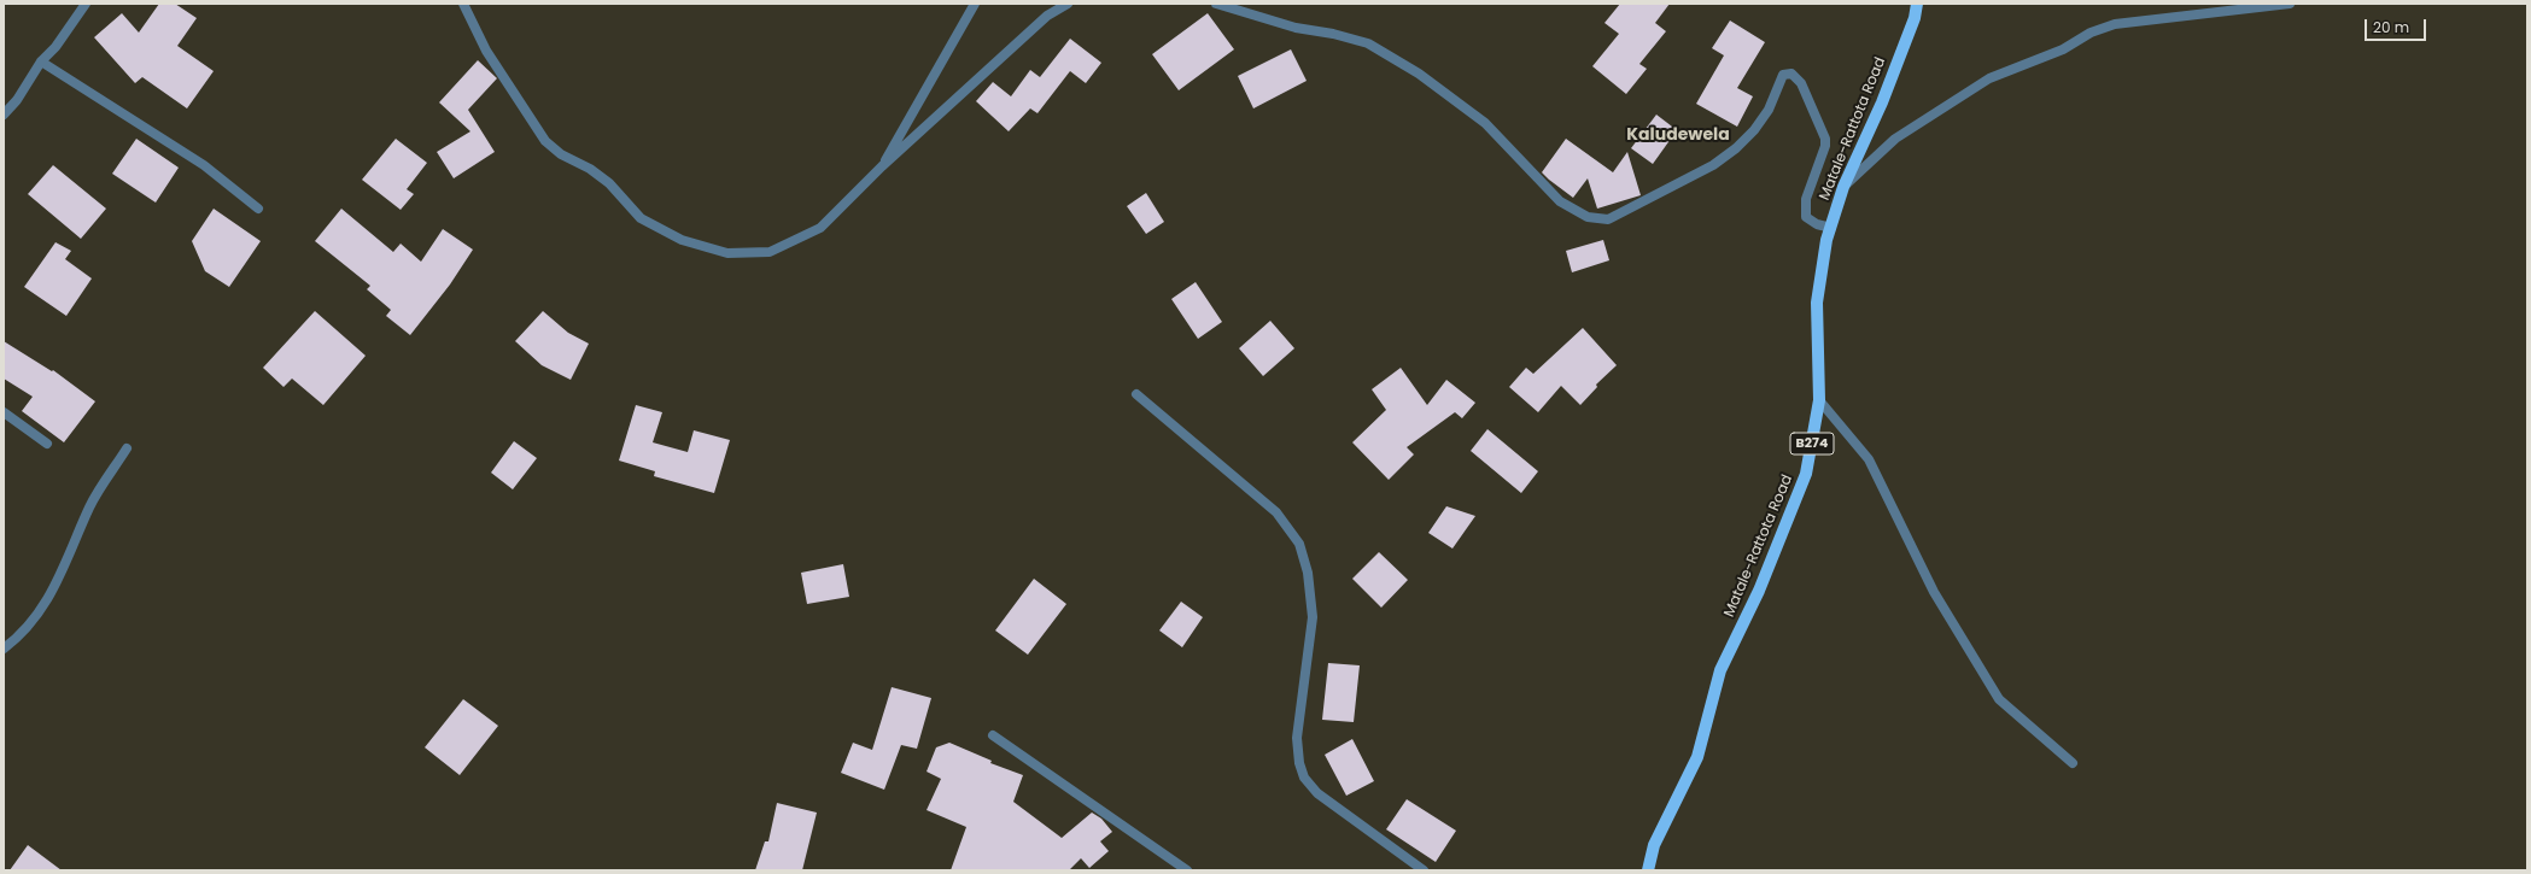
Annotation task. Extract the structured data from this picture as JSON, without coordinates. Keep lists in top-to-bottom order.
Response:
{
  "streets": {
    "main road": ["Matale-Rattota Road", "B274"]
  },
  "districts": ["Kaludewela"],
  "scale_bar": "20 m"
}
